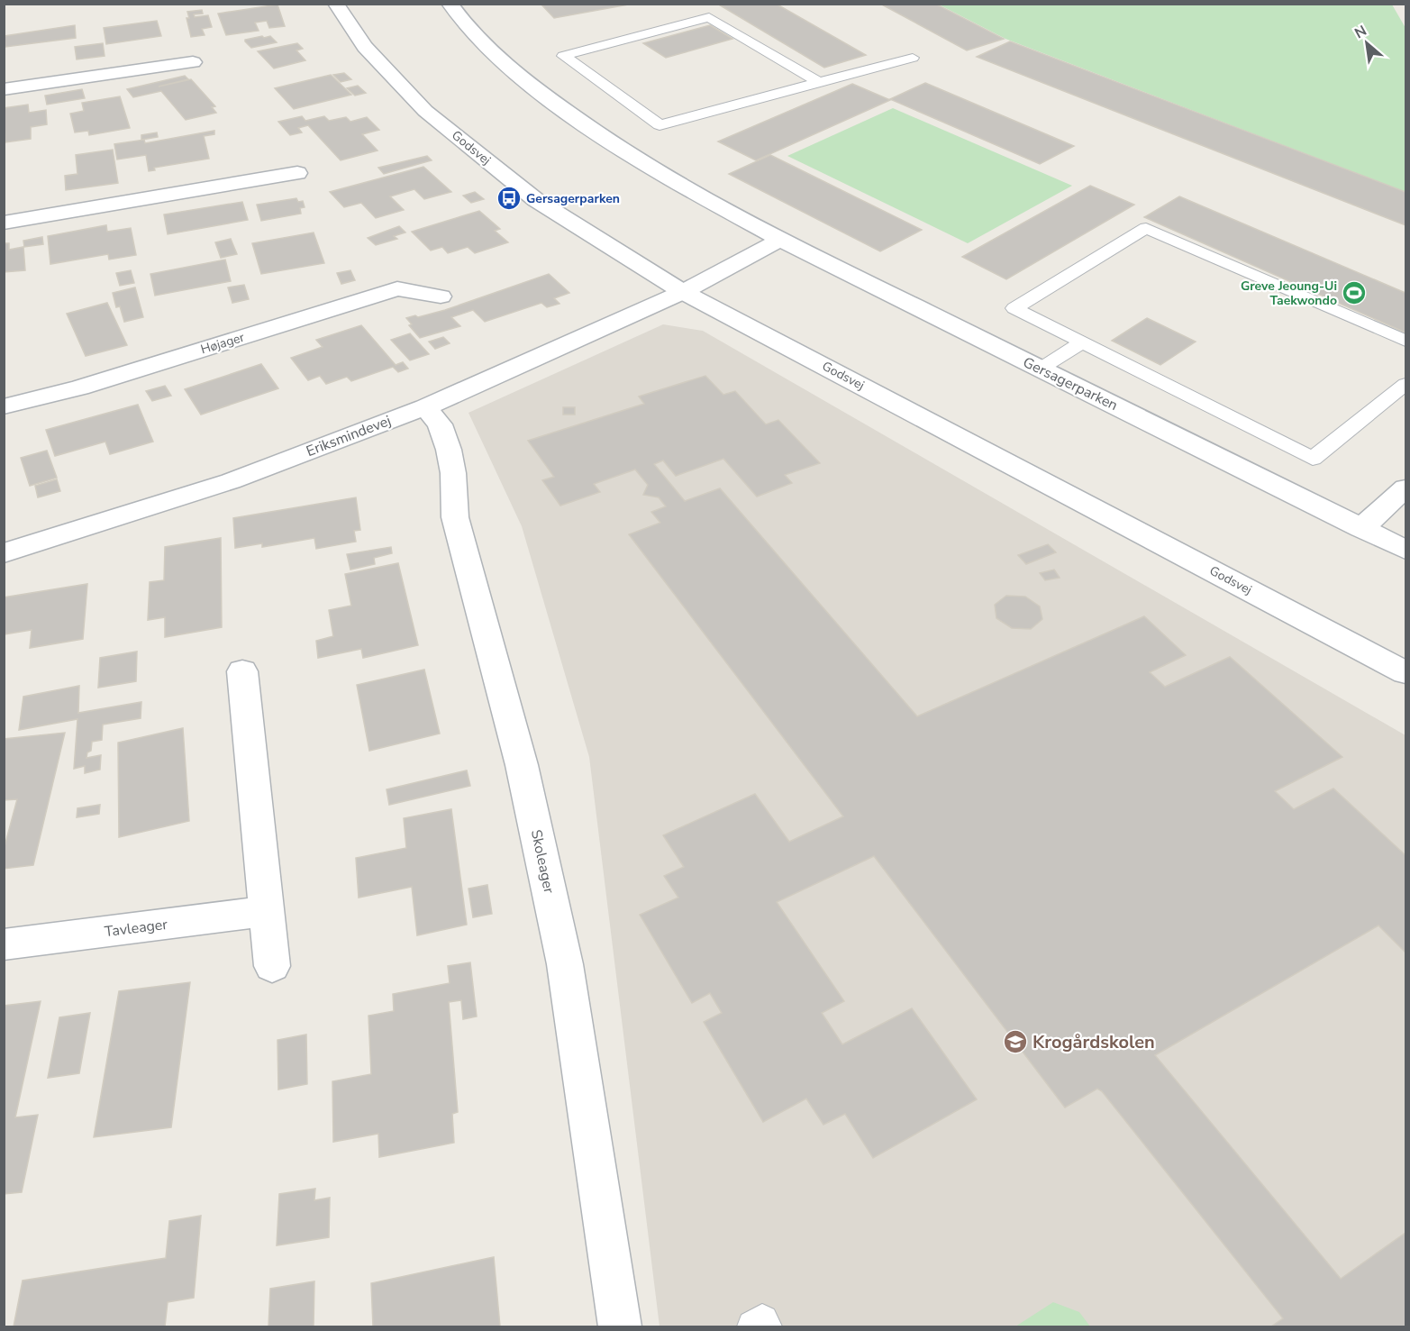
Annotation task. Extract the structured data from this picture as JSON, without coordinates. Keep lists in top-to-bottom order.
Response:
{
  "streets": {
    "street": [
      "Godsvej",
      "Højager",
      "Gersagerparken",
      "Eriksmindevej",
      "Skoleager",
      "Tavleager"
    ]
  },
  "crossings": [
    ["Godsvej", "Eriksmindevej"],
    ["Eriksmindevej", "Skoleager"]
  ],
  "places": {
    "bus stop": ["Gersagerparken"],
    "sports": ["Greve Jeoung-Ui Taekwondo"],
    "school or university": ["Krogårdskolen"]
  },
  "north": "top left"
}
